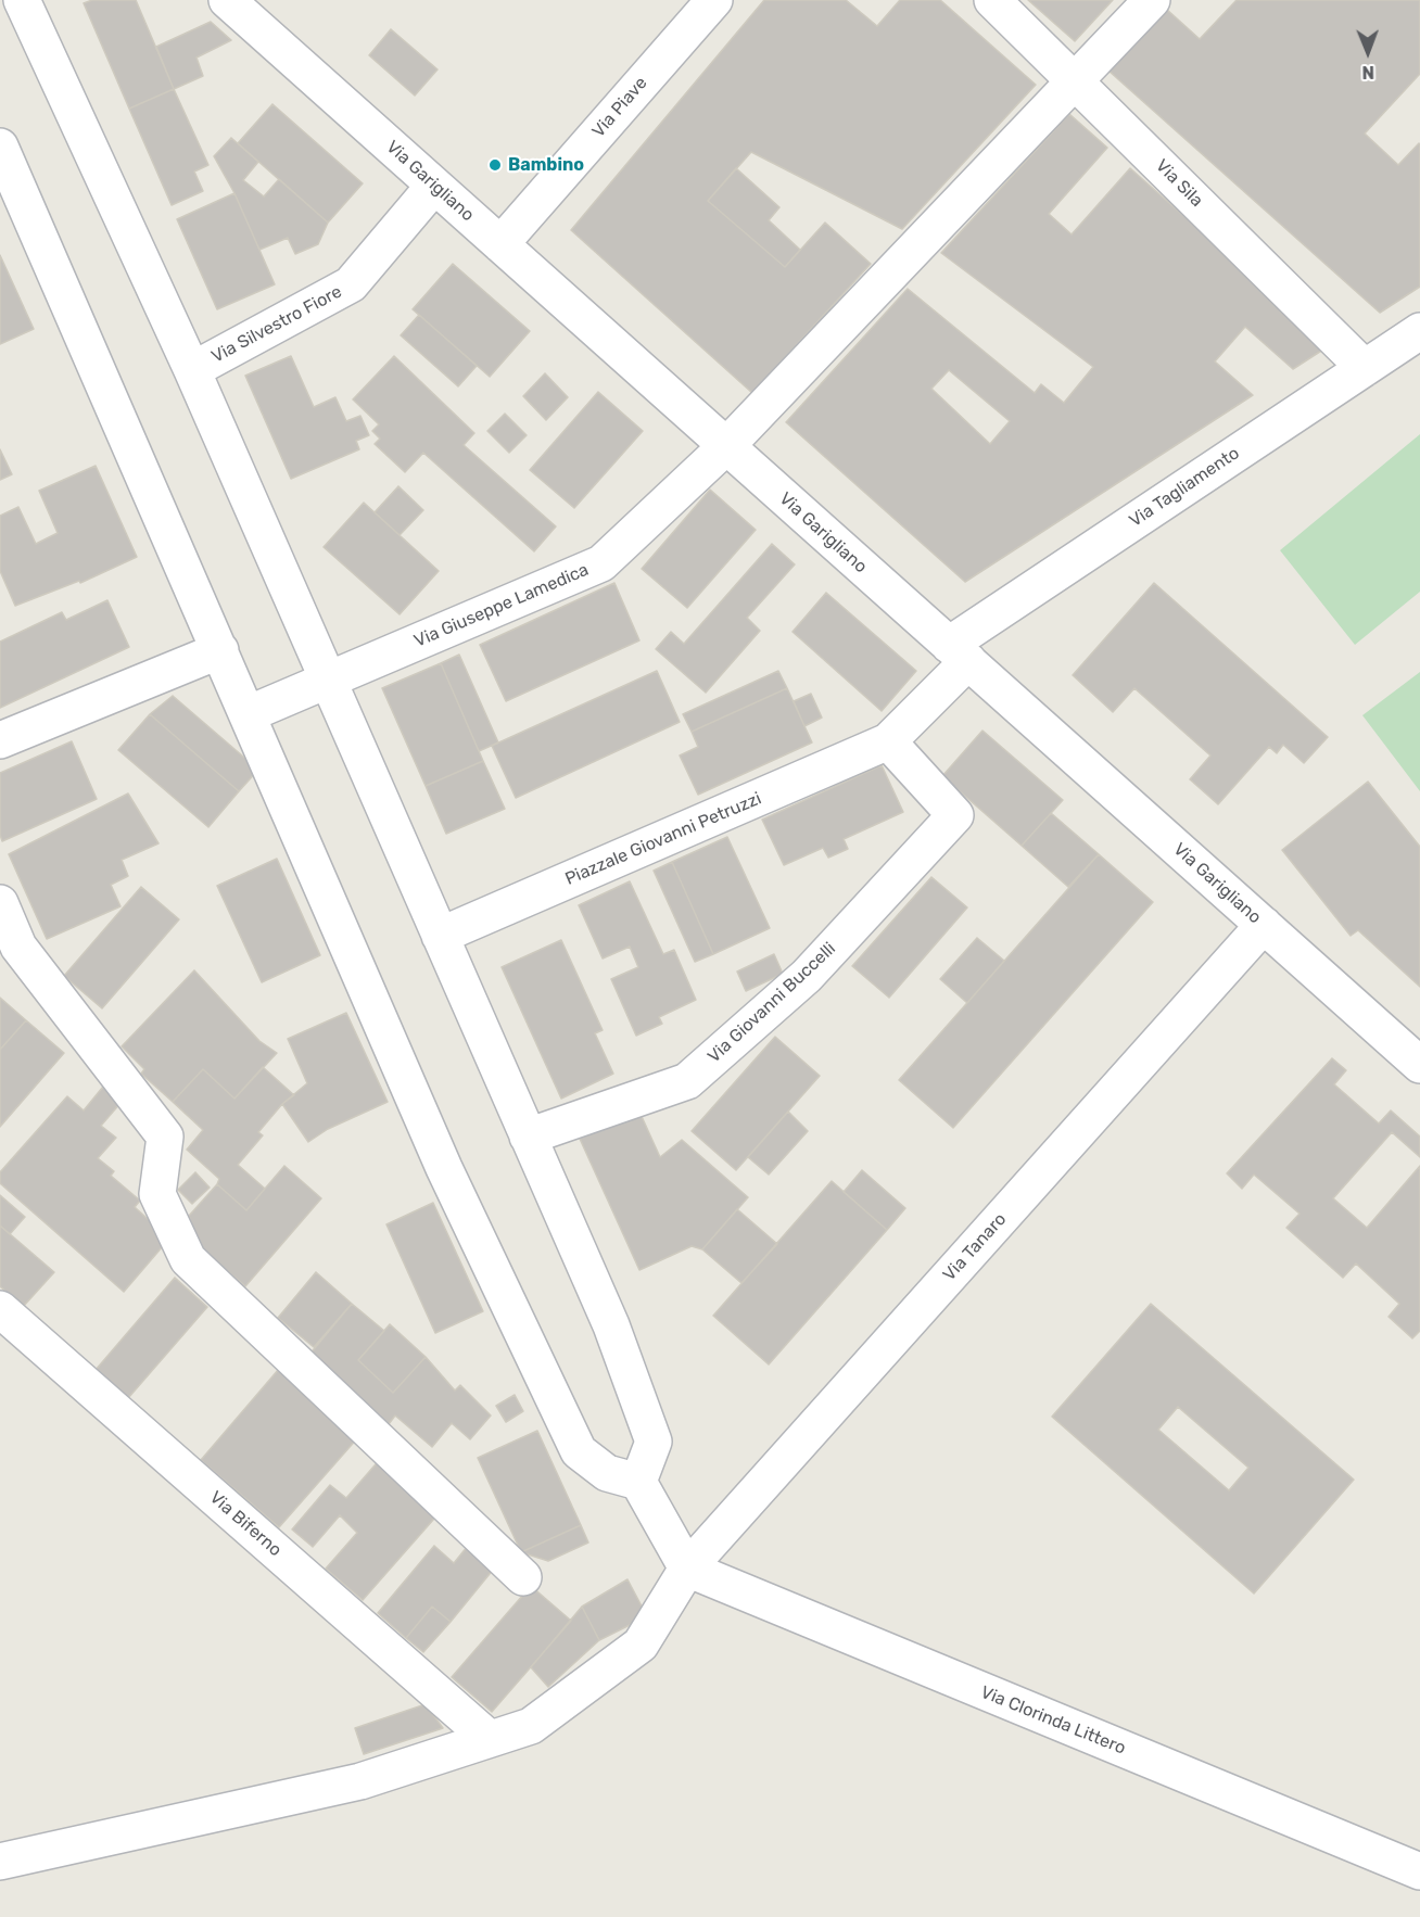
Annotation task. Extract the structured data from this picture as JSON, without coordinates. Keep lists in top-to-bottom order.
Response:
{
  "streets": {
    "street": [
      "Via Piave",
      "Via Garigliano",
      "Via Sila",
      "Via Silvestro Fiore",
      "Via Tagliamento",
      "Via Giuseppe Lamedica",
      "Piazzale Giovanni Petruzzi",
      "Via Giovanni Buccelli",
      "Via Tanaro",
      "Via Biferno",
      "Via Clorinda Littero"
    ]
  },
  "crossings": [
    ["Via Piave", "Via Garigliano"],
    ["Via Garigliano", "Via Silvestro Fiore"],
    ["Via Garigliano", "Via Tagliamento"],
    ["Via Garigliano", "Via Giuseppe Lamedica"],
    ["Via Garigliano", "Via Tanaro"],
    ["Via Sila", "Via Tagliamento"],
    ["Via Sila", "Via Giuseppe Lamedica"],
    ["Via Tagliamento", "Piazzale Giovanni Petruzzi"],
    ["Via Tagliamento", "Via Giovanni Buccelli"],
    ["Piazzale Giovanni Petruzzi", "Via Giovanni Buccelli"],
    ["Via Tanaro", "Via Biferno"],
    ["Via Tanaro", "Via Clorinda Littero"]
  ],
  "places": ["Bambino"],
  "north": "bottom"
}
